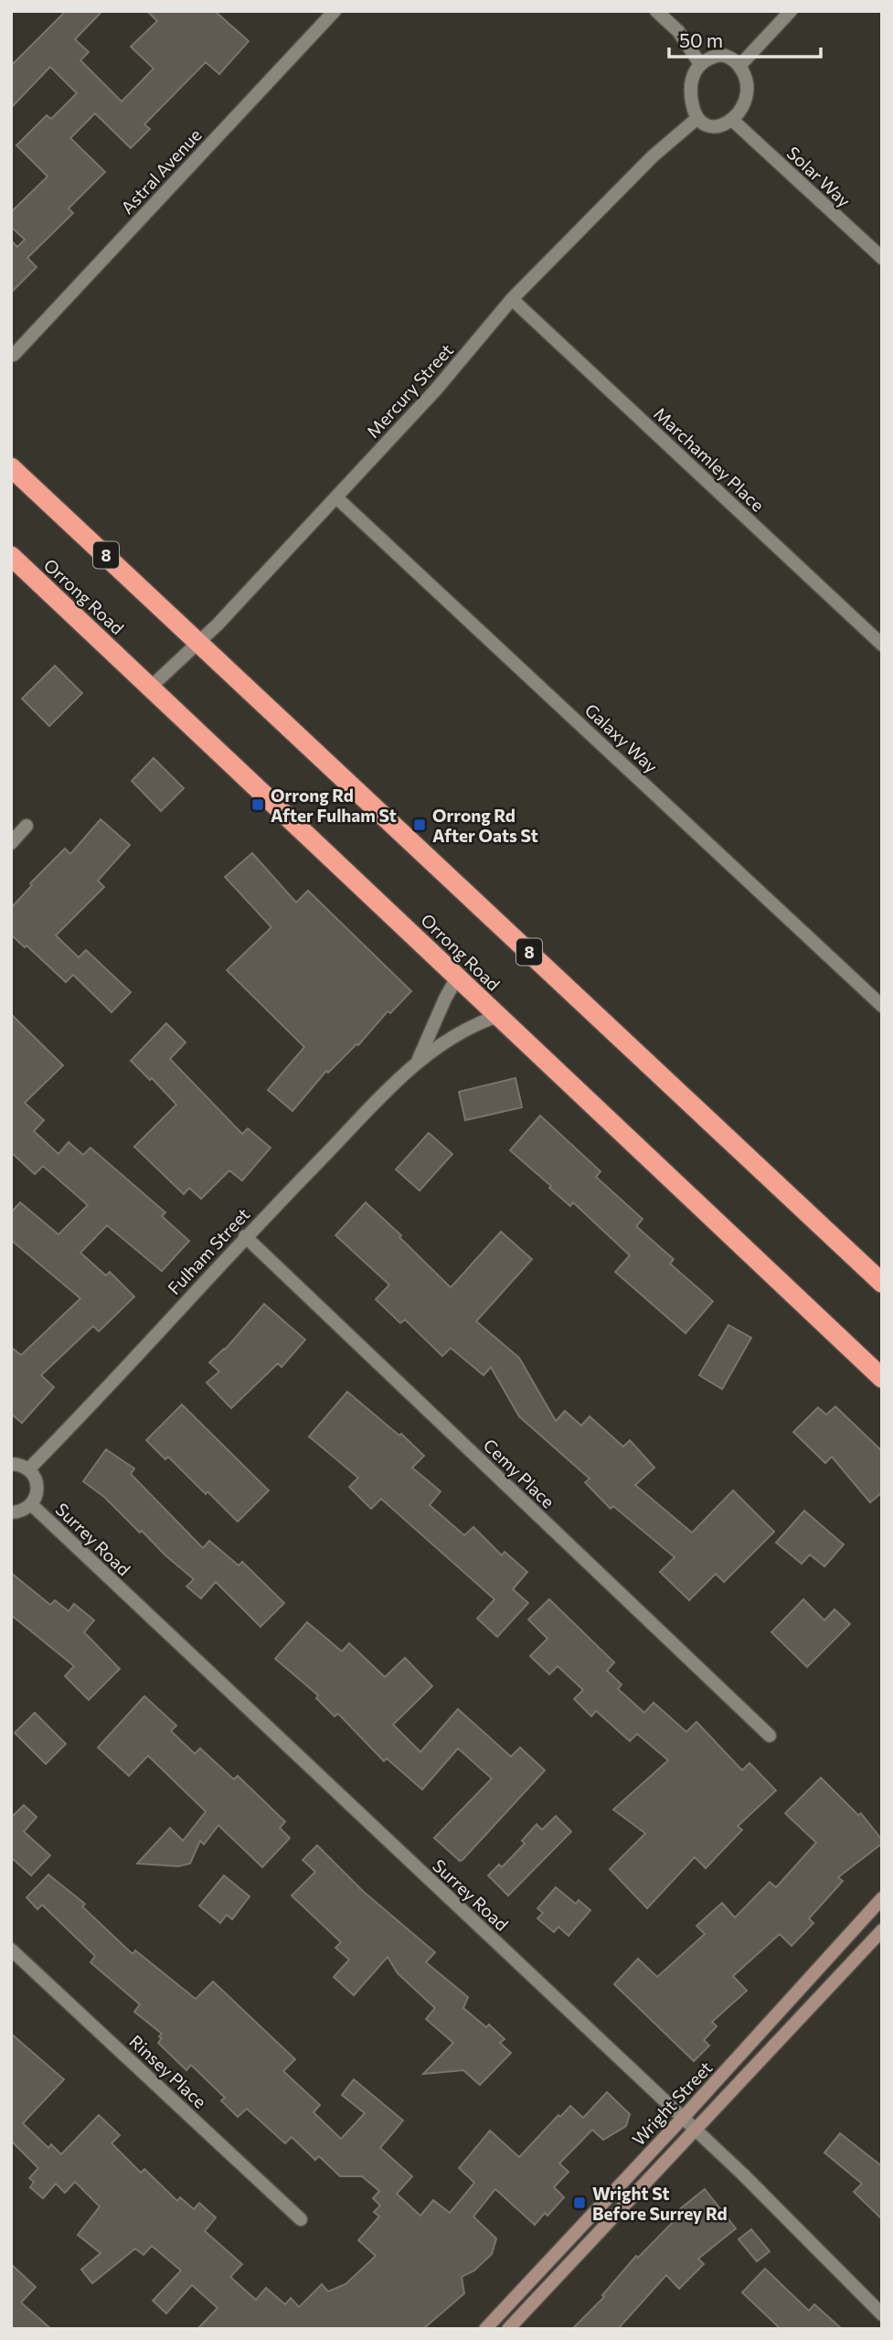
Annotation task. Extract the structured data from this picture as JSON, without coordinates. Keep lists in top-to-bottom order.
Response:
{
  "streets": {
    "highway": ["8", "Orrong Road"],
    "street": [
      "Astral Avenue",
      "Solar Way",
      "Mercury Street",
      "Marchamley Place",
      "Galaxy Way",
      "Fulham Street",
      "Cemy Place",
      "Surrey Road",
      "Rinsey Place",
      "Wright Street"
    ]
  },
  "crossings": [
    ["Solar Way", "Mercury Street"],
    ["Mercury Street", "Marchamley Place"],
    ["Mercury Street", "8"],
    ["Mercury Street", "Orrong Road"],
    ["Mercury Street", "Galaxy Way"],
    ["Orrong Road", "Fulham Street"],
    ["Fulham Street", "Cemy Place"],
    ["Surrey Road", "Wright Street"]
  ],
  "places": {
    "transit": ["Orrong Rd After Fulham St", "Orrong Rd After Oats St", "Wright St Before Surrey Rd"]
  },
  "scale_bar": "50 m"
}
